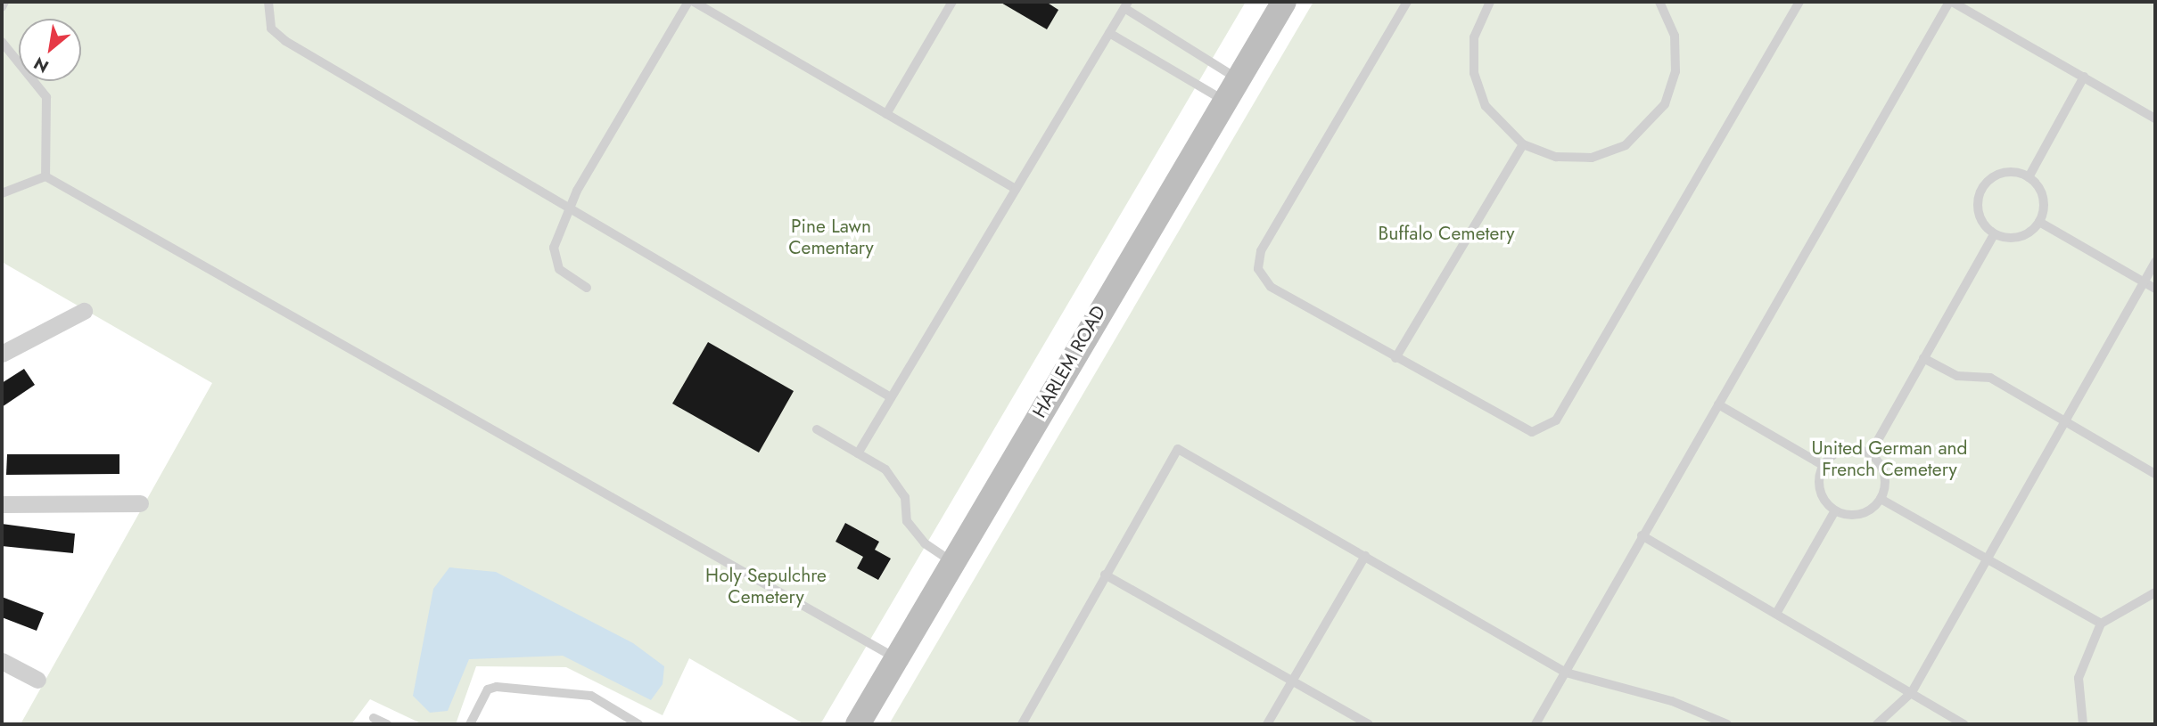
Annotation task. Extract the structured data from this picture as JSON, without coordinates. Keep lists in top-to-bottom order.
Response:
{
  "streets": {
    "main road": ["HARLEM ROAD"]
  },
  "parks": [
    "Pine Lawn Cementary",
    "Buffalo Cemetery",
    "United German and French Cemetery",
    "Holy Sepulchre Cemetery"
  ],
  "north": "bottom left"
}
